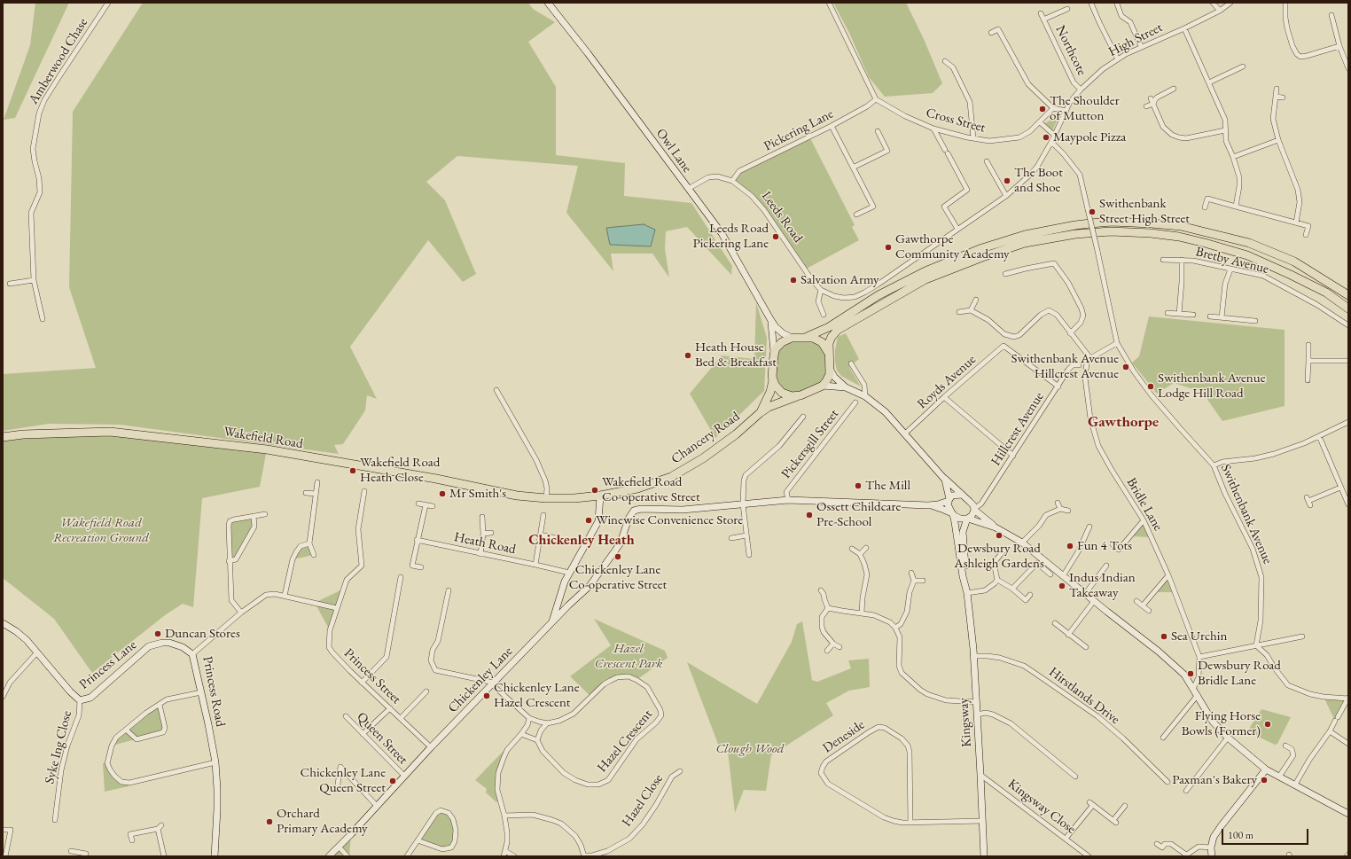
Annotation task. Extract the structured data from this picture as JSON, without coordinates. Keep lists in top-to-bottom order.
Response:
{
  "streets": {
    "highway": ["Wakefield Road", "Chancery Road"],
    "street": [
      "High Street",
      "Northcote",
      "Amberwood Chase",
      "Cross Street",
      "Pickering Lane",
      "Owl Lane",
      "Leeds Road",
      "Bretby Avenue",
      "Royds Avenue",
      "Hillcrest Avenue",
      "Pickersgill Street",
      "Bridle Lane",
      "Swithenbank Avenue",
      "Heath Road",
      "Princess Lane",
      "Princess Street",
      "Chickenley Lane",
      "Princess Road",
      "Hirstlands Drive",
      "Kingsway",
      "Deneside",
      "Queen Street",
      "Hazel Crescent",
      "Syke Ing Close",
      "Hazel Close",
      "Kingsway Close"
    ]
  },
  "crossings": [
    ["High Street", "Northcote"],
    ["High Street", "Leeds Road"],
    ["High Street", "Swithenbank Avenue"],
    ["Cross Street", "Pickering Lane"],
    ["Pickering Lane", "Leeds Road"],
    ["Owl Lane", "Leeds Road"],
    ["Owl Lane", "Chancery Road"],
    ["Royds Avenue", "Hillcrest Avenue"],
    ["Hillcrest Avenue", "Kingsway"],
    ["Wakefield Road", "Chancery Road"],
    ["Princess Lane", "Princess Road"],
    ["Princess Lane", "Syke Ing Close"],
    ["Princess Street", "Chickenley Lane"],
    ["Princess Street", "Princess Road"],
    ["Chickenley Lane", "Queen Street"],
    ["Hirstlands Drive", "Kingsway"],
    ["Kingsway", "Deneside"],
    ["Kingsway", "Kingsway Close"]
  ],
  "districts": ["Gawthorpe", "Chickenley Heath"],
  "parks": ["Wakefield Road Recreation Ground", "Hazel Crescent Park", "Clough Wood"],
  "places": [
    "The Shoulder of Mutton",
    "Maypole Pizza",
    "The Boot and Shoe",
    "Swithenbank Street High Street",
    "Leeds Road Pickering Lane",
    "Gawthorpe Community Academy",
    "Salvation Army",
    "Heath House Bed & Breakfast",
    "Swithenbank Avenue Hillcrest Avenue",
    "Swithenbank Avenue Lodge Hill Road",
    "Wakefield Road Heath Close",
    "The Mill",
    "Wakefield Road Co-operative Street",
    "Mr Smith's",
    "Ossett Childcare Pre-School",
    "Winewise Convenience Store",
    "Dewsbury Road Ashleigh Gardens",
    "Fun 4 Tots",
    "Chickenley Lane Co-operative Street",
    "Indus Indian Takeaway",
    "Duncan Stores",
    "Sea Urchin",
    "Dewsbury Road Bridle Lane",
    "Chickenley Lane Hazel Crescent",
    "Flying Horse Bowls (Former)",
    "Paxman's Bakery",
    "Chickenley Lane Queen Street",
    "Orchard Primary Academy"
  ],
  "scale_bar": "100 m"
}
